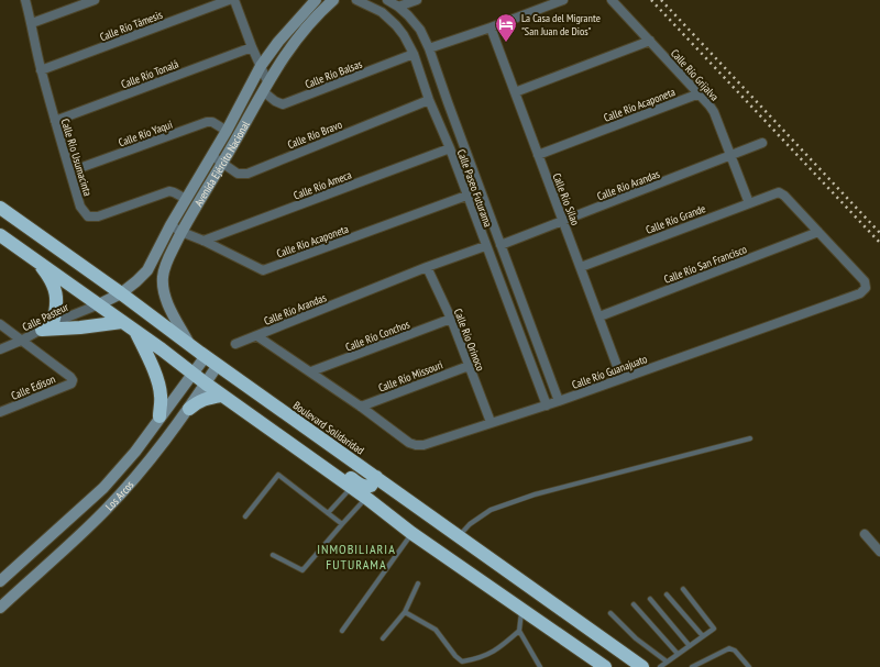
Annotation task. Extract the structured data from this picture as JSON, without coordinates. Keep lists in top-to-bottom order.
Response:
{
  "streets": {
    "highway": ["Boulevard Solidaridad"],
    "main road": ["Avenida Ejército Nacional", "Los Arcos"],
    "street": [
      "Calle Río Támesis",
      "Calle Río Tonalá",
      "Calle Río Balsas",
      "Calle Río Grijalva",
      "Calle Río Acaponeta",
      "Calle Río Yaqui",
      "Calle Río Bravo",
      "Calle Río Usumacinta",
      "Calle Río Ameca",
      "Calle Río Arandas",
      "Calle Paseo Futurama",
      "Calle Río Silao",
      "Calle Río Grande",
      "Calle Río San Francisco",
      "Calle Pasteur",
      "Calle Río Conchos",
      "Calle Río Orinoco",
      "Calle Río Guanajuato",
      "Calle Río Missouri",
      "Calle Edison"
    ]
  },
  "crossings": [
    ["Calle Río Támesis", "Calle Río Usumacinta"],
    ["Calle Río Tonalá", "Calle Río Usumacinta"],
    ["Calle Río Balsas", "Avenida Ejército Nacional"],
    ["Calle Río Balsas", "Calle Paseo Futurama"],
    ["Calle Río Grijalva", "Calle Río Acaponeta"],
    ["Calle Río Grijalva", "Calle Río Arandas"],
    ["Calle Río Grijalva", "Calle Río Grande"],
    ["Calle Río Acaponeta", "Avenida Ejército Nacional"],
    ["Calle Río Acaponeta", "Calle Río Ameca"],
    ["Calle Río Acaponeta", "Calle Paseo Futurama"],
    ["Calle Río Acaponeta", "Calle Río Silao"],
    ["Calle Río Yaqui", "Calle Río Usumacinta"],
    ["Calle Río Yaqui", "Avenida Ejército Nacional"],
    ["Calle Río Bravo", "Avenida Ejército Nacional"],
    ["Calle Río Bravo", "Calle Paseo Futurama"],
    ["Calle Río Usumacinta", "Avenida Ejército Nacional"],
    ["Avenida Ejército Nacional", "Calle Pasteur"],
    ["Avenida Ejército Nacional", "Boulevard Solidaridad"],
    ["Calle Río Ameca", "Calle Paseo Futurama"],
    ["Calle Río Arandas", "Calle Paseo Futurama"],
    ["Calle Río Arandas", "Calle Río Silao"],
    ["Calle Río Arandas", "Calle Río Orinoco"],
    ["Calle Río Arandas", "Calle Río Guanajuato"],
    ["Calle Paseo Futurama", "Calle Río Guanajuato"],
    ["Calle Río Silao", "Calle Río Grande"],
    ["Calle Río Silao", "Calle Río San Francisco"],
    ["Calle Río Silao", "Calle Río Guanajuato"],
    ["Calle Río Grande", "Calle Río Guanajuato"],
    ["Calle Río San Francisco", "Calle Río Guanajuato"],
    ["Calle Pasteur", "Calle Edison"],
    ["Calle Río Conchos", "Calle Río Orinoco"],
    ["Calle Río Conchos", "Calle Río Guanajuato"],
    ["Calle Río Orinoco", "Calle Río Guanajuato"],
    ["Calle Río Orinoco", "Calle Río Missouri"],
    ["Calle Río Guanajuato", "Calle Río Missouri"],
    ["Boulevard Solidaridad", "Los Arcos"]
  ],
  "districts": ["INMOBILIARIA FUTURAMA"],
  "places": {
    "hotel": ["La Casa del Migrante \"San Juan de Dios\""]
  }
}
